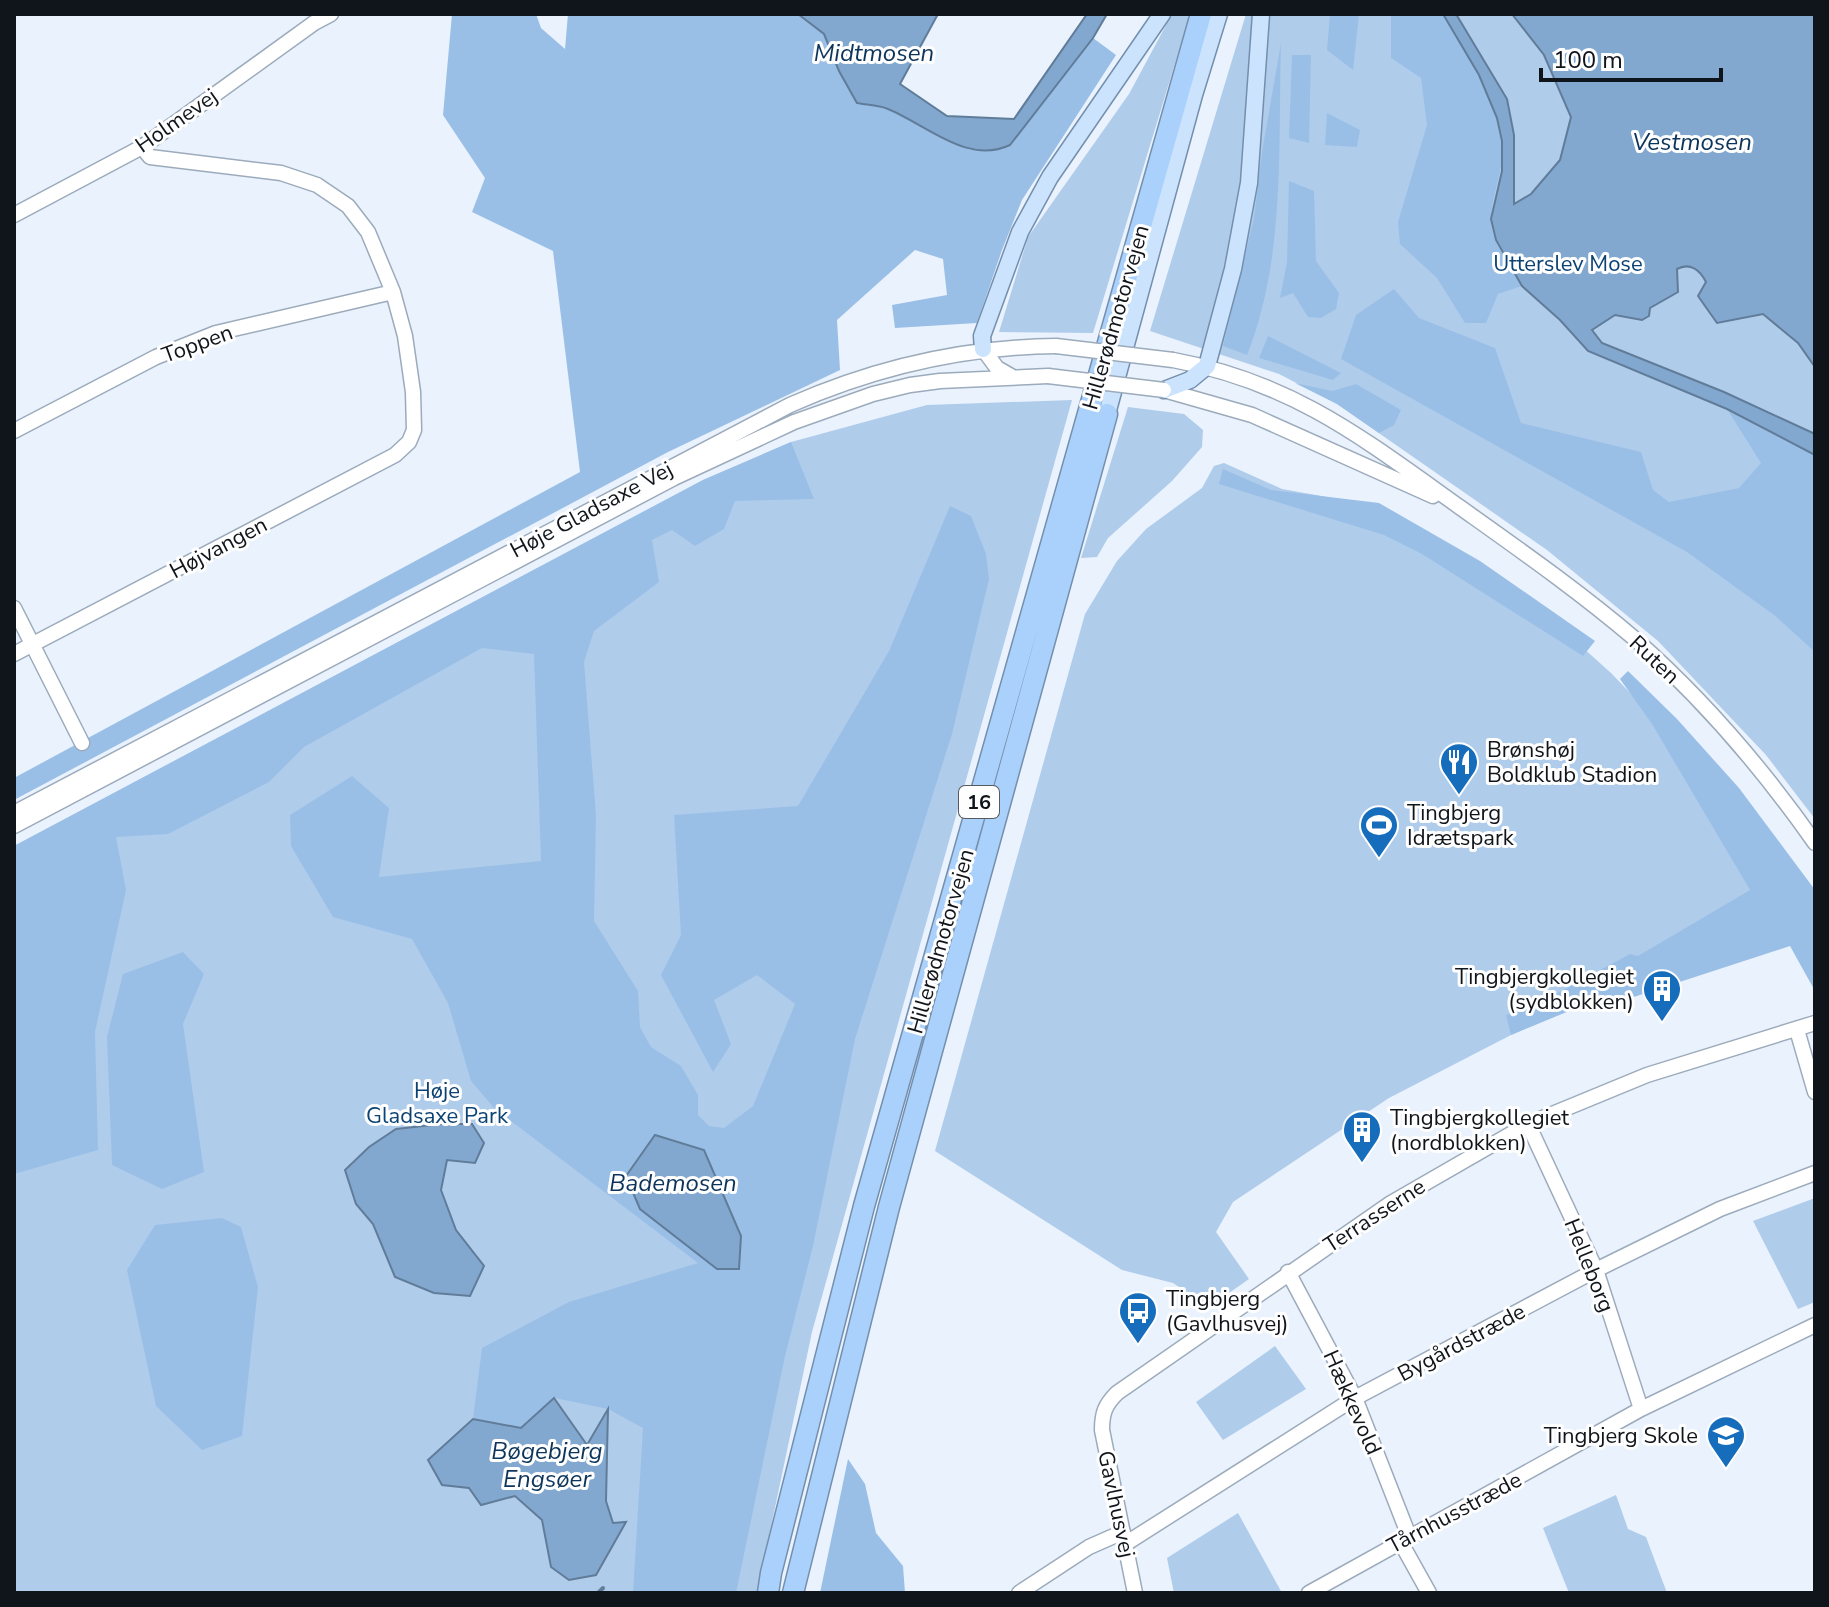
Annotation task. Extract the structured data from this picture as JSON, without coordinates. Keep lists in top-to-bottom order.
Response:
{
  "streets": {
    "highway": ["Hillerødmotorvejen", "16"],
    "street": [
      "Holmevej",
      "Toppen",
      "Høje Gladsaxe Vej",
      "Højvangen",
      "Ruten",
      "Terrasserne",
      "Helleborg",
      "Bygårdstræde",
      "Hækkevold",
      "Gavlhusvej",
      "Tårnhusstræde"
    ]
  },
  "crossings": [
    ["Toppen", "Højvangen"],
    ["Høje Gladsaxe Vej", "Ruten"],
    ["Terrasserne", "Helleborg"],
    ["Terrasserne", "Hækkevold"],
    ["Terrasserne", "Gavlhusvej"],
    ["Helleborg", "Bygårdstræde"],
    ["Helleborg", "Tårnhusstræde"],
    ["Bygårdstræde", "Hækkevold"],
    ["Bygårdstræde", "Gavlhusvej"],
    ["Hækkevold", "Tårnhusstræde"]
  ],
  "water": [
    "Midtmosen",
    "Vestmosen",
    "Bademosen",
    "Bøgebjerg Engsøer"
  ],
  "parks": ["Utterslev Mose", "Høje Gladsaxe Park"],
  "places": {
    "restaurant": ["Brønshøj Boldklub Stadion"],
    "sports": ["Tingbjerg Idrætspark"],
    "building": ["Tingbjergkollegiet (sydblokken)", "Tingbjergkollegiet (nordblokken)"],
    "bus stop": ["Tingbjerg (Gavlhusvej)"],
    "school or university": ["Tingbjerg Skole"]
  },
  "scale_bar": "100 m"
}
